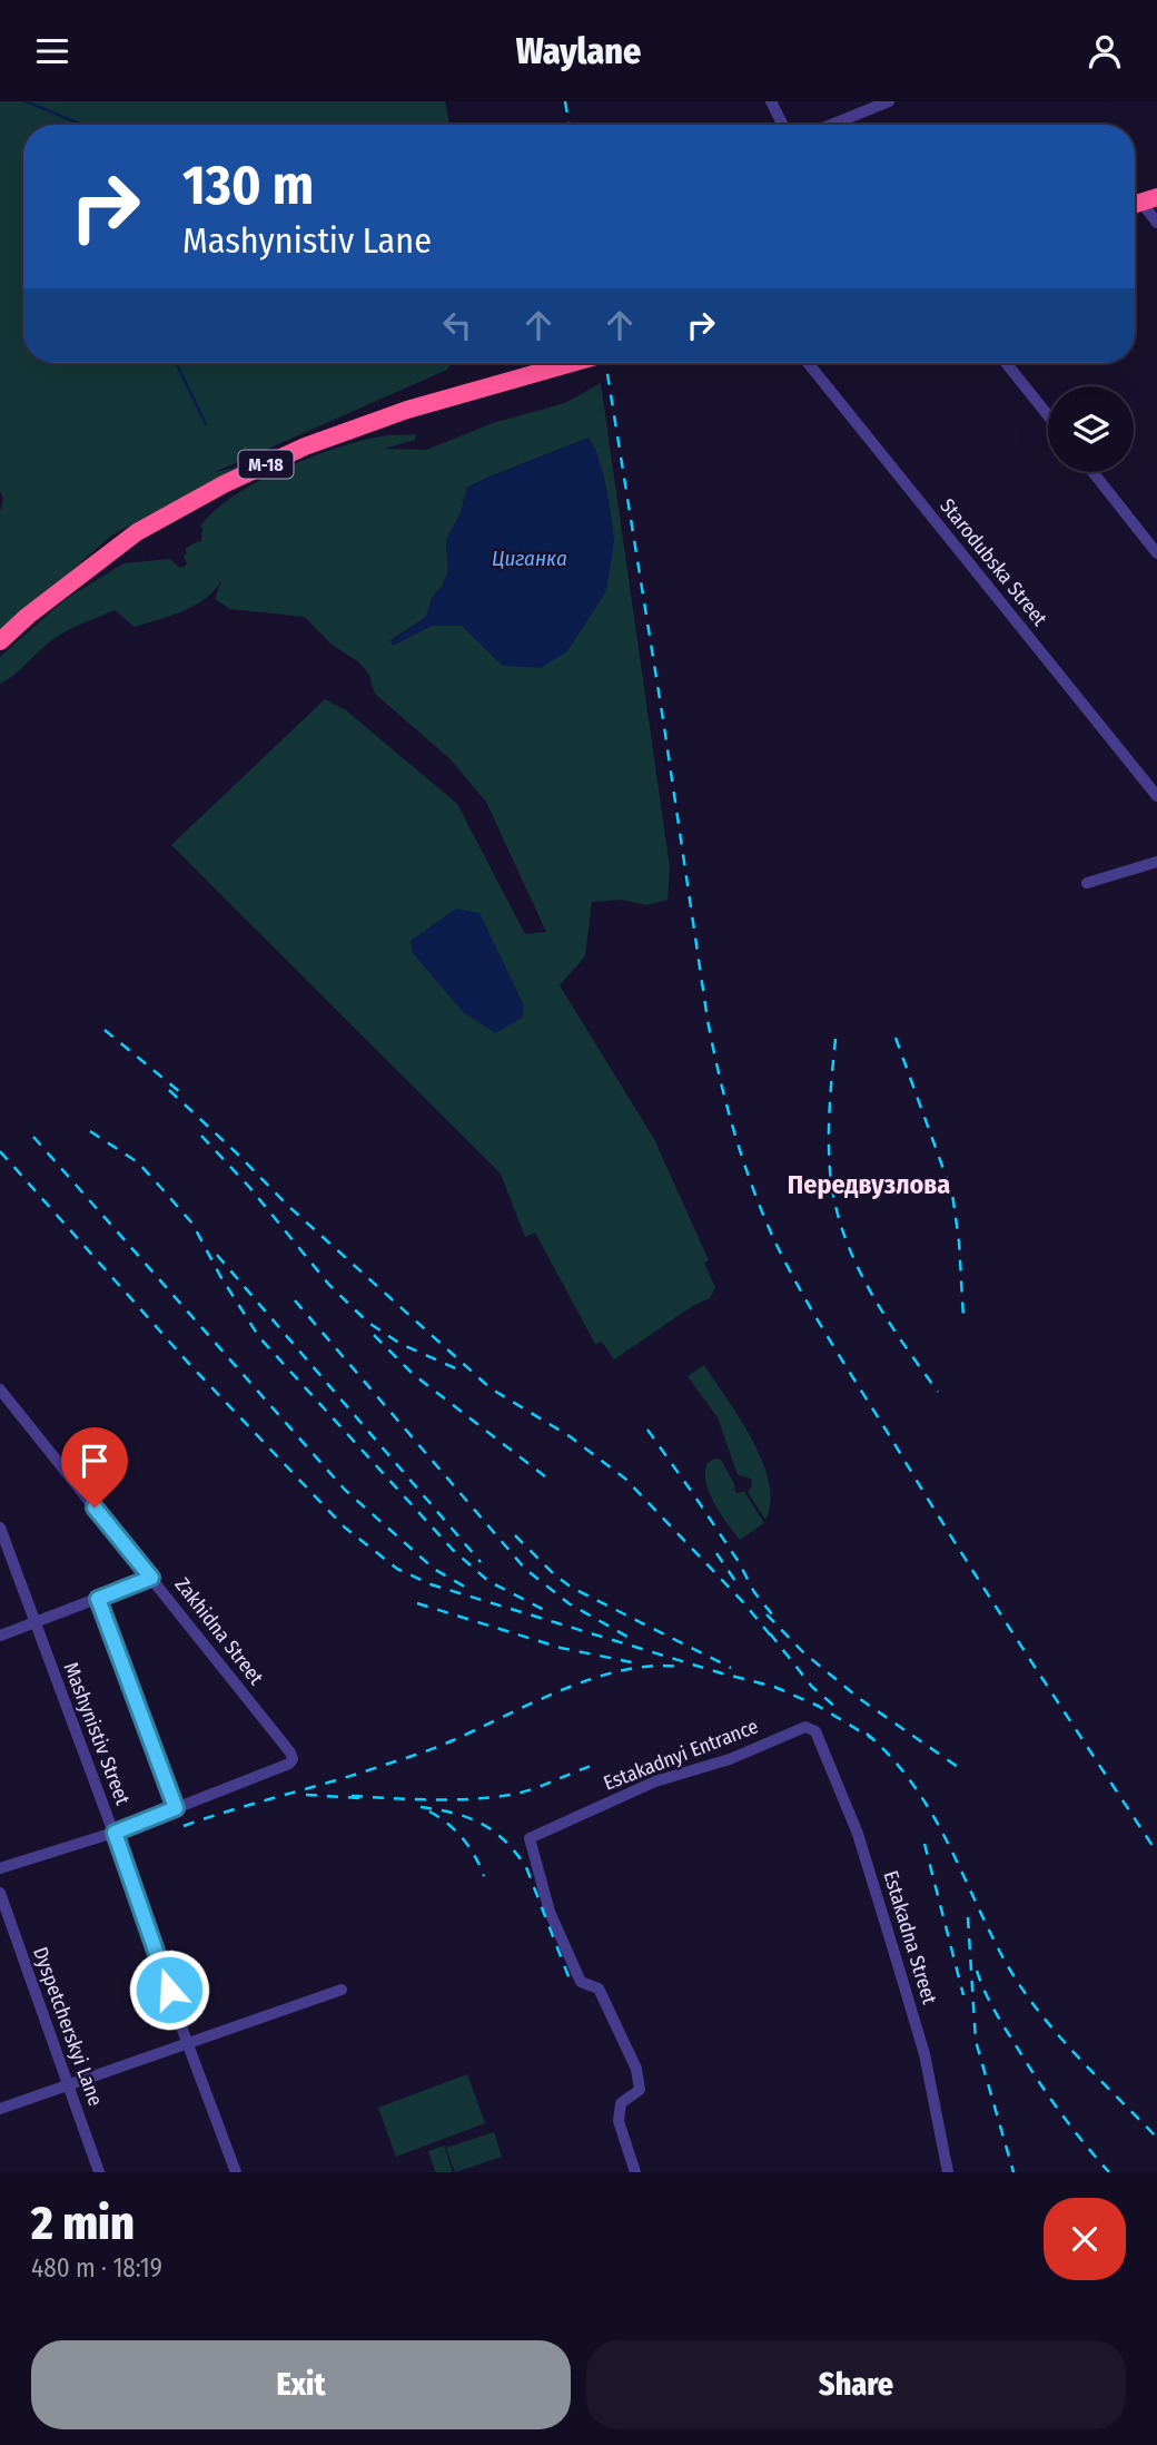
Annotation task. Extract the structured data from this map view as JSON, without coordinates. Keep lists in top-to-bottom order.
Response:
{
  "streets": {
    "highway": ["М-18"],
    "street": [
      "Starodubska Street",
      "Zakhidna Street",
      "Mashynistiv Street",
      "Estakadnyi Entrance",
      "Estakadna Street",
      "Dyspetcherskyi Lane"
    ]
  },
  "crossings": [
    ["Estakadnyi Entrance", "Estakadna Street"]
  ],
  "districts": ["Передвузлова"],
  "water": ["Циганка"],
  "page": {
    "header": "Waylane",
    "turn": ["130 m", "Mashynistiv Lane"],
    "heading": ["2 min", "480 m · 18:19"],
    "buttons": ["Exit", "Share"]
  }
}
